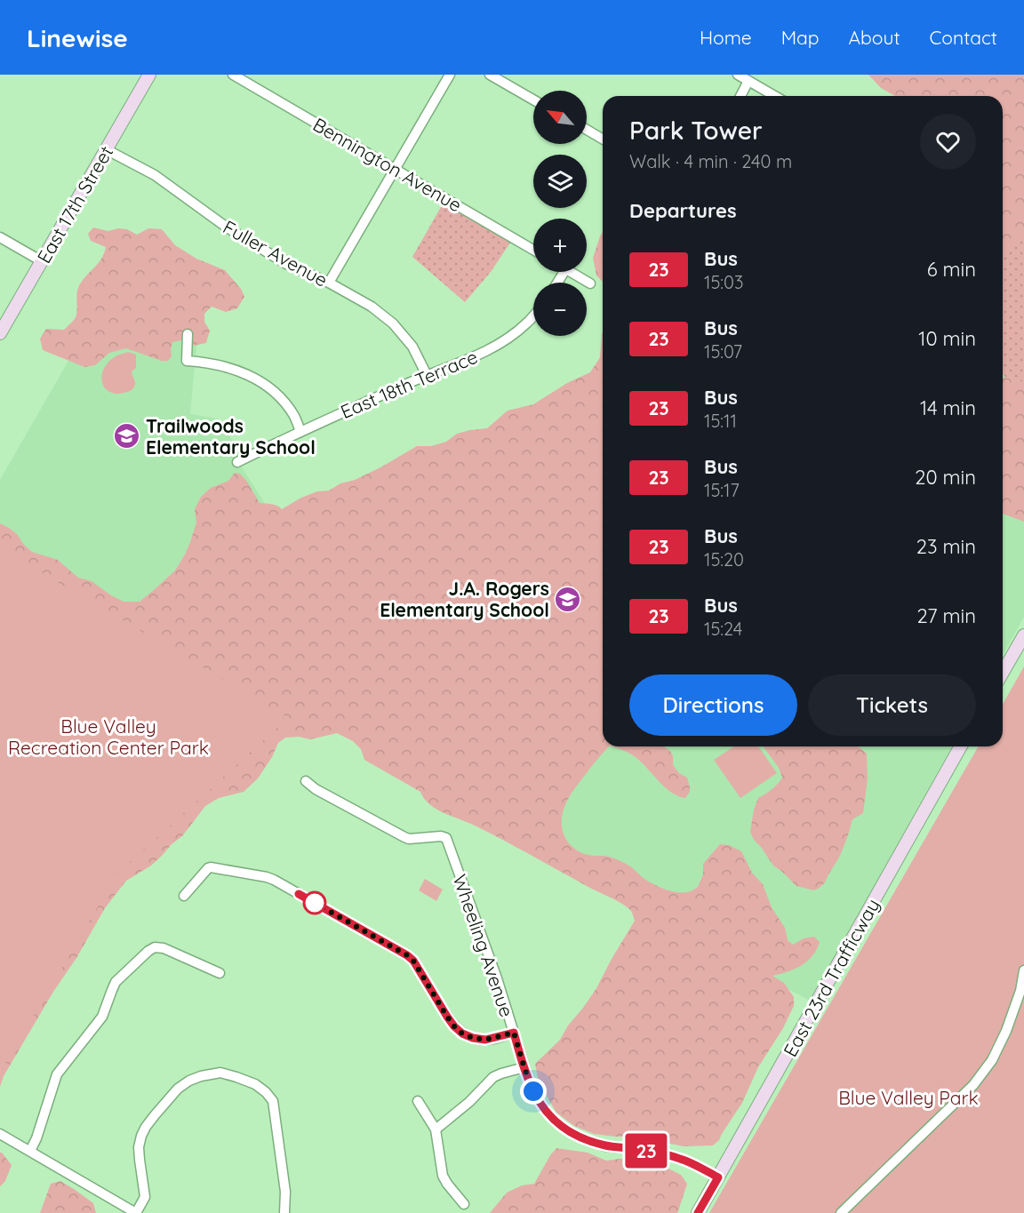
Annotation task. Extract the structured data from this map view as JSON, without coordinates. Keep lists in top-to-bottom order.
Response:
{
  "streets": {
    "main road": ["East 17th Street", "East 23rd Trafficway"],
    "street": [
      "Bennington Avenue",
      "Fuller Avenue",
      "East 18th Terrace",
      "Wheeling Avenue"
    ]
  },
  "crossings": [
    ["East 17th Street", "Fuller Avenue"],
    ["Fuller Avenue", "East 18th Terrace"],
    ["Wheeling Avenue", "East 23rd Trafficway"]
  ],
  "parks": ["Blue Valley Recreation Center Park", "Blue Valley Park"],
  "places": {
    "school or university": ["Trailwoods Elementary School", "J.A. Rogers Elementary School"]
  },
  "lines": ["bus line 23"],
  "north": "top left",
  "page": {
    "header": "Linewise",
    "nav": [
      "Home",
      "Map",
      "About",
      "Contact"
    ],
    "on_map": "23",
    "map_buttons": ["+", "−"],
    "heading": [
      ["Park Tower", "Walk · 4 min · 240 m"],
      "Departures"
    ],
    "list": [
      {
        "mark": "23",
        "name": "Bus",
        "note": "15:03",
        "value": "6 min"
      },
      {
        "mark": "23",
        "name": "Bus",
        "note": "15:07",
        "value": "10 min"
      },
      {
        "mark": "23",
        "name": "Bus",
        "note": "15:11",
        "value": "14 min"
      },
      {
        "mark": "23",
        "name": "Bus",
        "note": "15:17",
        "value": "20 min"
      },
      {
        "mark": "23",
        "name": "Bus",
        "note": "15:20",
        "value": "23 min"
      },
      {
        "mark": "23",
        "name": "Bus",
        "note": "15:24",
        "value": "27 min"
      }
    ],
    "buttons": ["Directions", "Tickets"]
  }
}
